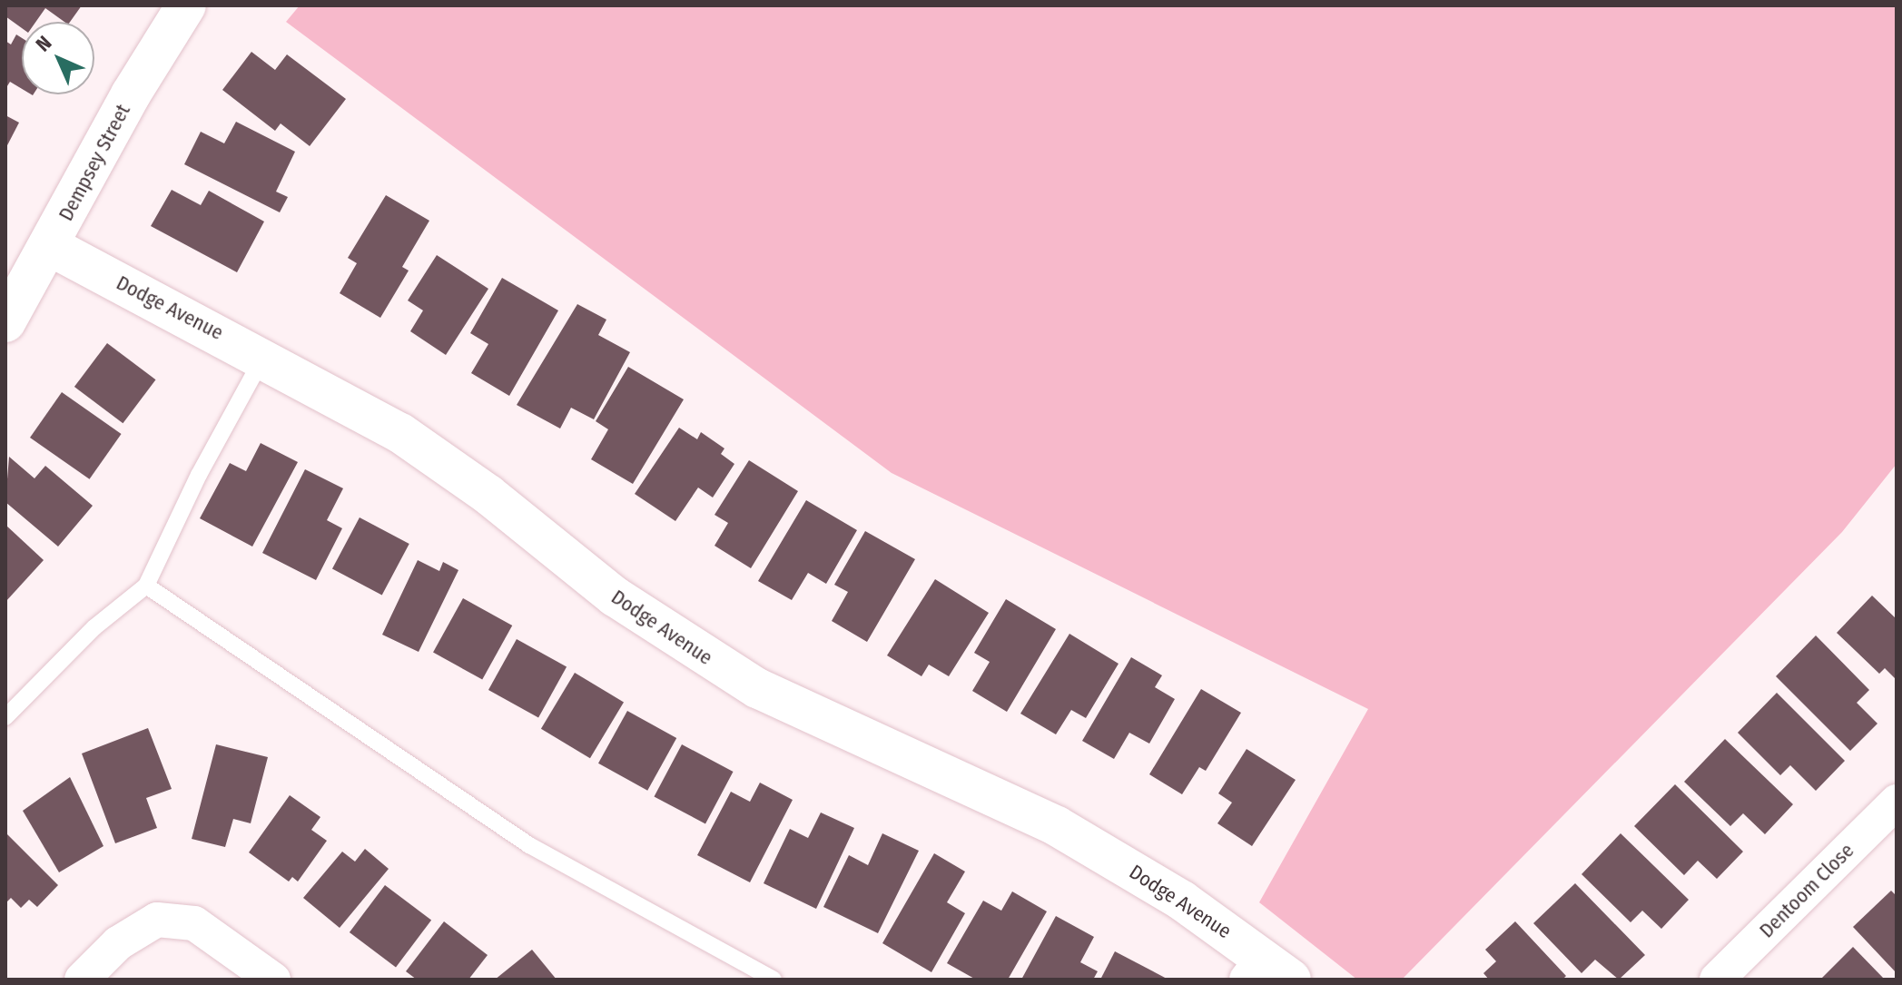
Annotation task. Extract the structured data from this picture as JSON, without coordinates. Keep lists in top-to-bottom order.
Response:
{
  "streets": {
    "street": ["Dempsey Street", "Dodge Avenue", "Dentoom Close"]
  },
  "crossings": [
    ["Dempsey Street", "Dodge Avenue"]
  ],
  "north": "top left"
}
